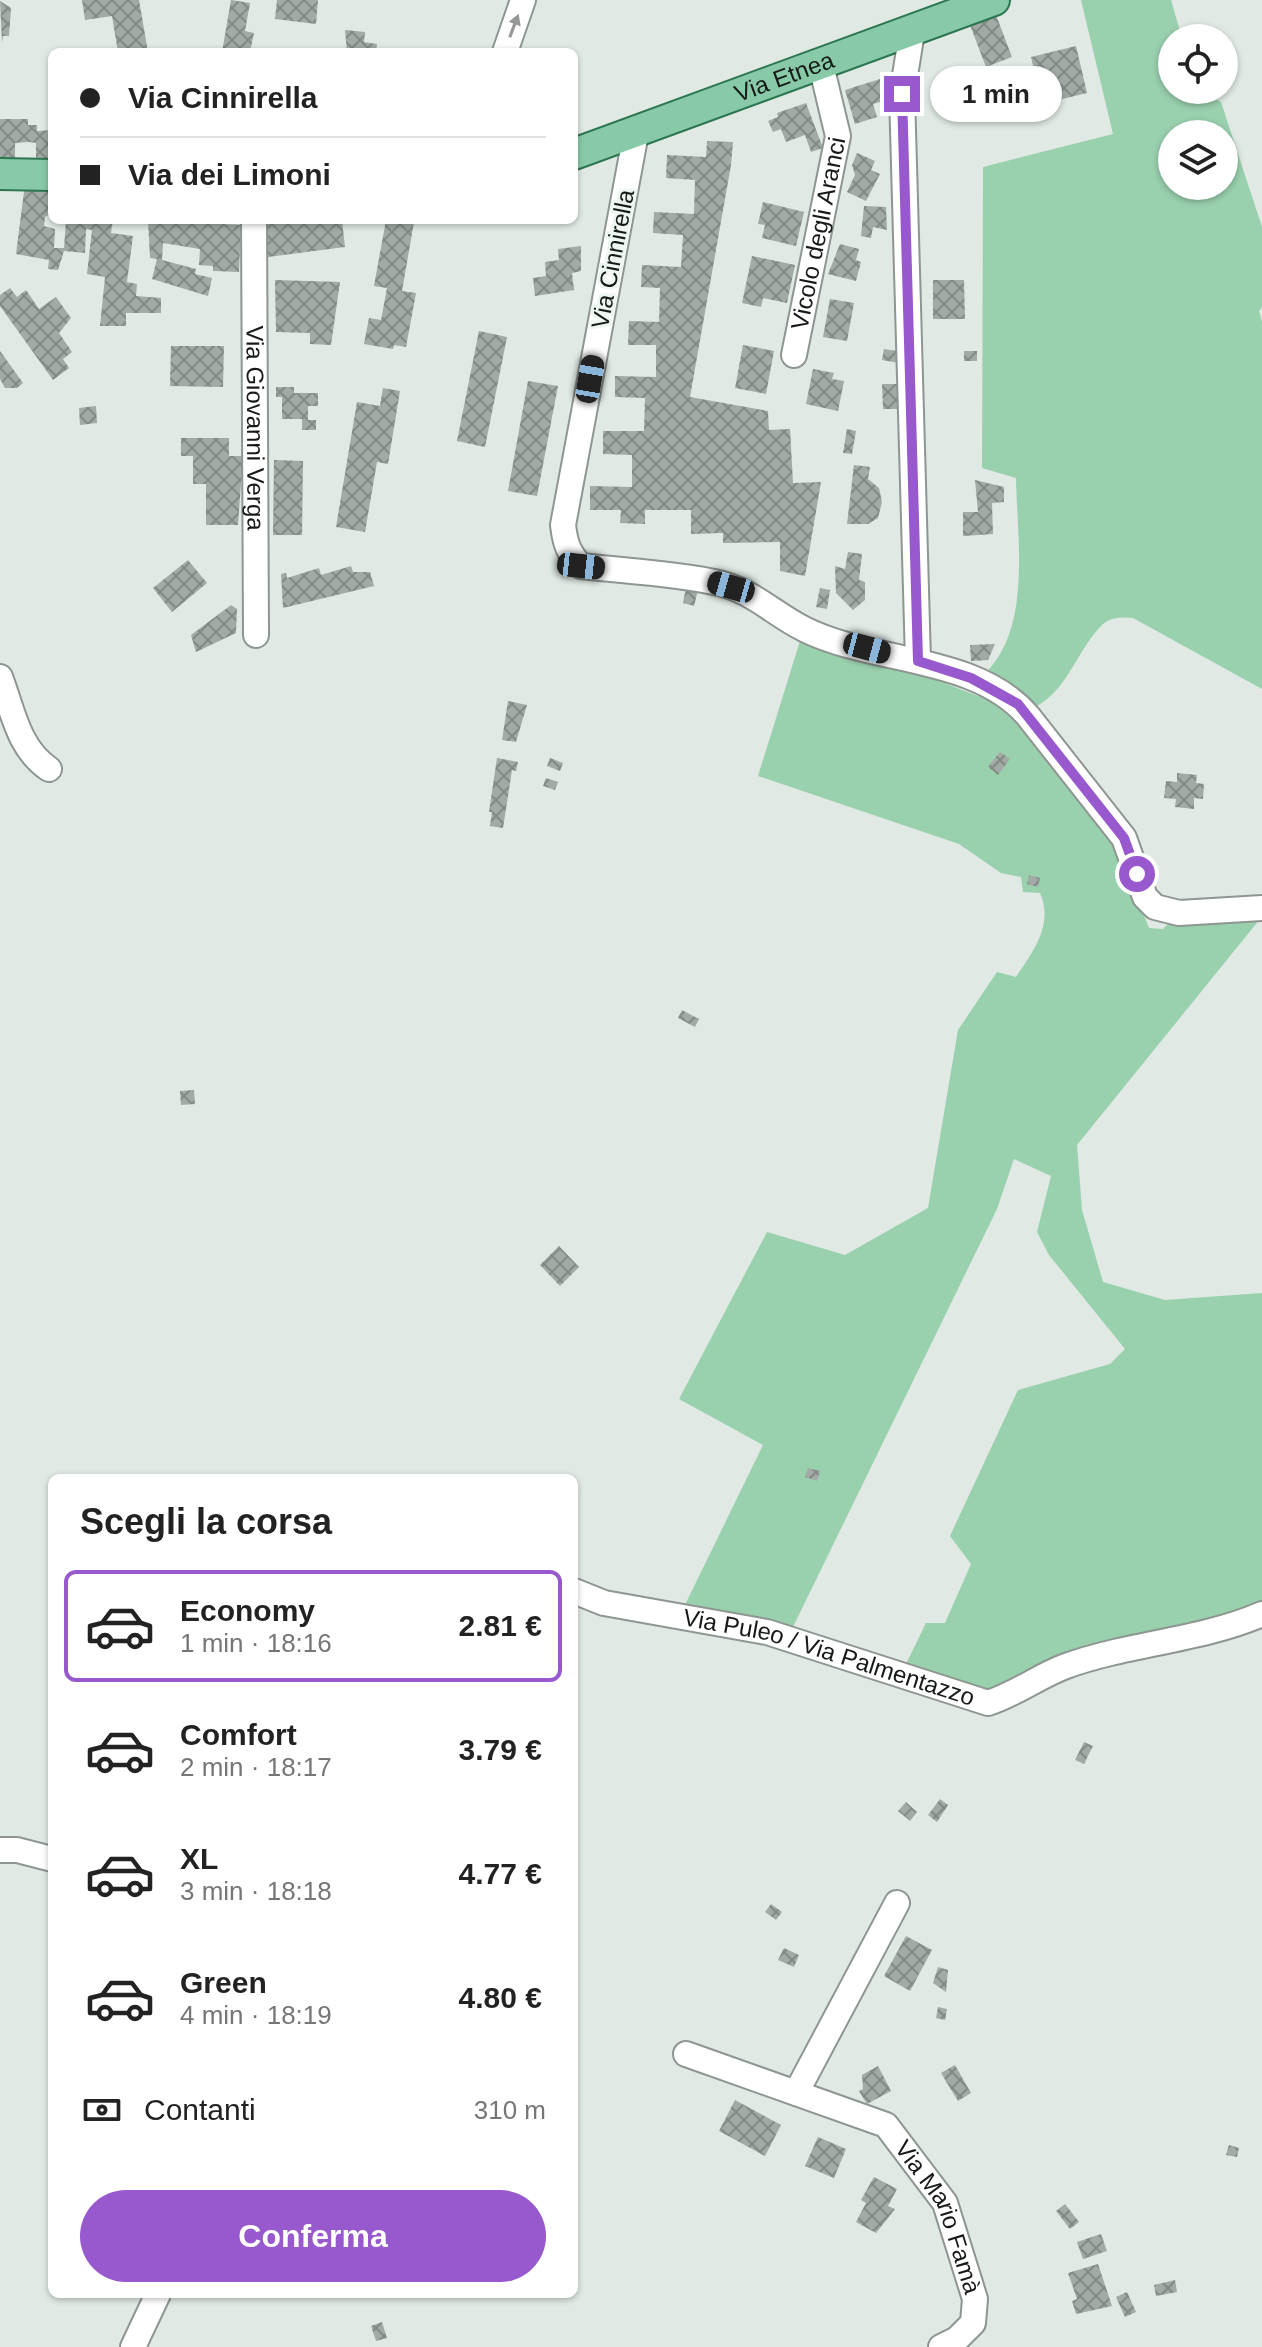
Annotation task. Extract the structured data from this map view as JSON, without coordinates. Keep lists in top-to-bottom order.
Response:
{
  "streets": {
    "main road": ["Via Etnea"],
    "street": [
      "Vicolo degli Aranci",
      "Via Cinnirella",
      "Via Giovanni Verga",
      "Via Puleo / Via Palmentazzo",
      "Via Mario Famà"
    ]
  },
  "crossings": [
    ["Via Etnea", "Vicolo degli Aranci"],
    ["Via Etnea", "Via Cinnirella"]
  ],
  "page": {
    "banner": ["Via Cinnirella", "Via dei Limoni"],
    "bubble": "1 min",
    "heading": "Scegli la corsa",
    "list": [
      {
        "name": "Economy",
        "note": "1 min · 18:16",
        "value": "2.81 €"
      },
      {
        "name": "Comfort",
        "note": "2 min · 18:17",
        "value": "3.79 €"
      },
      {
        "name": "XL",
        "note": "3 min · 18:18",
        "value": "4.77 €"
      },
      {
        "name": "Green",
        "note": "4 min · 18:19",
        "value": "4.80 €"
      }
    ],
    "pay": ["Contanti", "310 m"],
    "buttons": "Conferma"
  }
}
